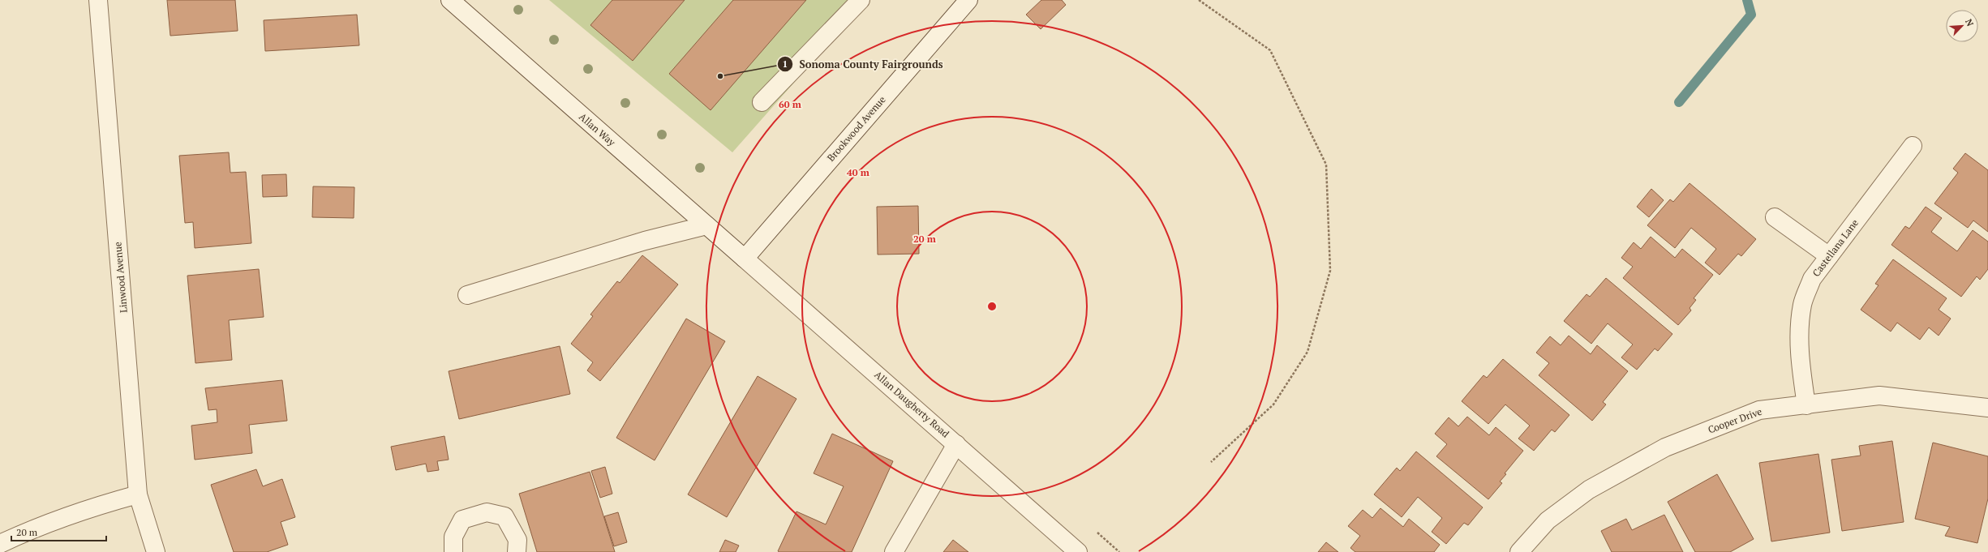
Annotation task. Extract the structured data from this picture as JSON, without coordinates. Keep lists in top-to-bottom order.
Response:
{
  "streets": {
    "street": [
      "Brookwood Avenue",
      "Allan Way",
      "Castellana Lane",
      "Linwood Avenue",
      "Allan Daugherty Road",
      "Cooper Drive"
    ]
  },
  "crossings": [
    ["Brookwood Avenue", "Allan Way"],
    ["Brookwood Avenue", "Allan Daugherty Road"],
    ["Allan Way", "Allan Daugherty Road"],
    ["Castellana Lane", "Cooper Drive"]
  ],
  "places": ["Sonoma County Fairgrounds"],
  "scale_bar": "20 m",
  "north": "top right",
  "rings": ["60 m", "40 m", "20 m"]
}
